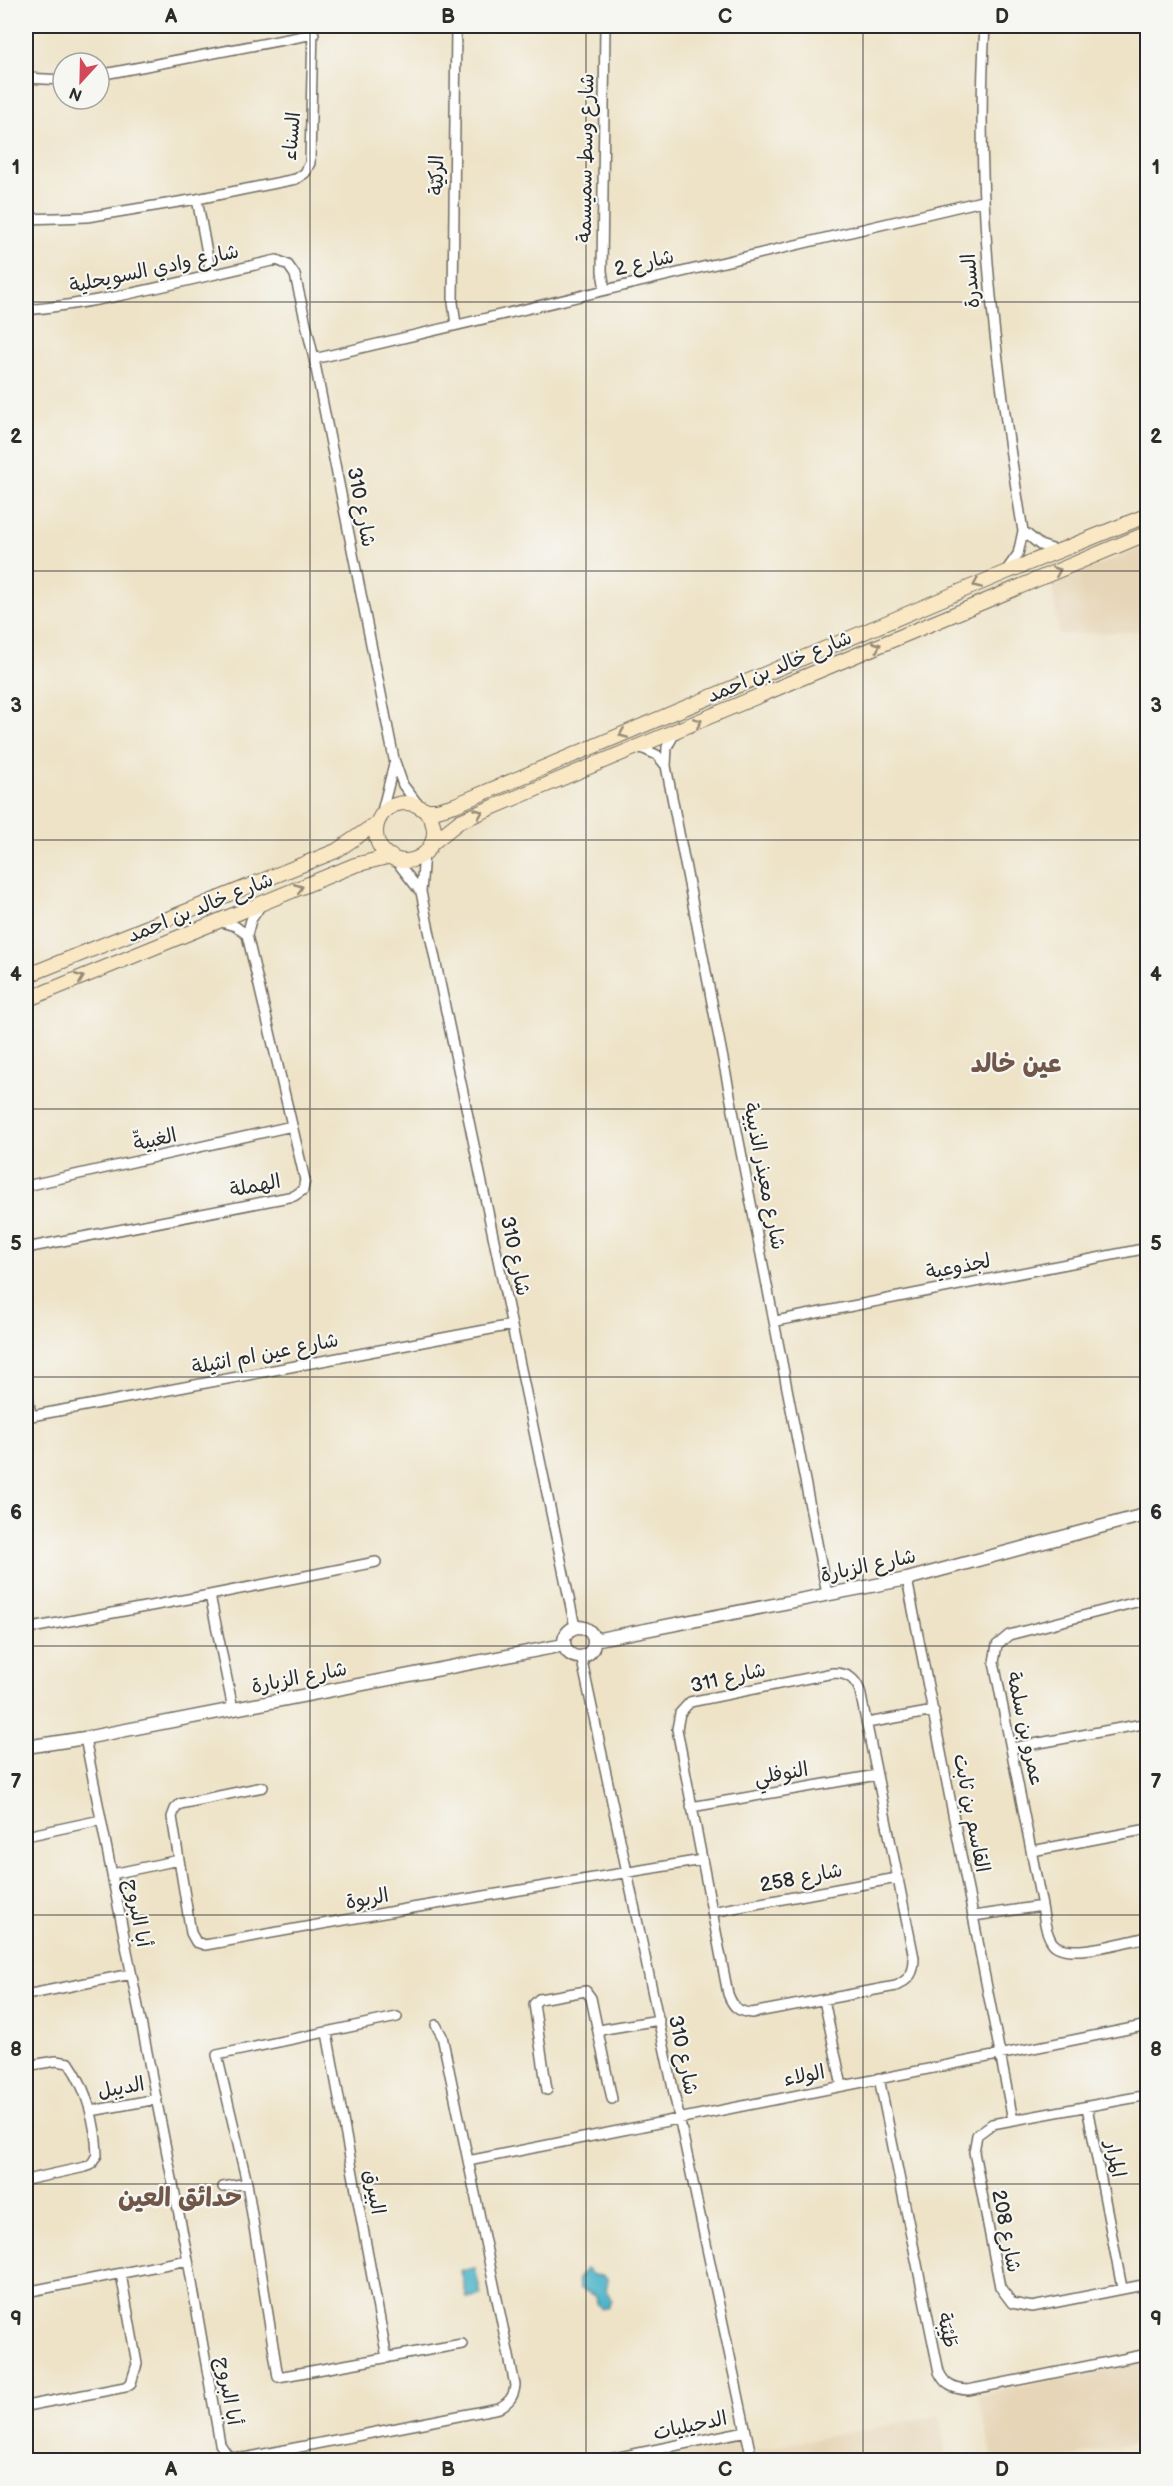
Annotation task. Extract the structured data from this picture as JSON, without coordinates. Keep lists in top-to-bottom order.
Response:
{
  "streets": {
    "main road": ["شارع خالد بن احمد"],
    "street": [
      "السناء",
      "شارع وسط سميسمة",
      "الركيّة",
      "شارع 2",
      "شارع وادي السويحلية",
      "السدرة",
      "شارع 310",
      "الغبيةّ",
      "شارع معيذر الذيبية",
      "الهملة",
      "لجذوعية",
      "شارع عين ام انثيلة",
      "شارع الزبارة",
      "شارع 311",
      "عمرو بن سلمة",
      "النوفلي",
      "القاسم بن ثابت",
      "شارع 258",
      "الربوة",
      "أبا البروج",
      "الولاء",
      "الديبل",
      "المرار",
      "البيرق",
      "شارع 208",
      "طَيْبَة",
      "الدحيليات"
    ]
  },
  "crossings": [
    ["شارع وسط سميسمة", "شارع 2"],
    ["الركيّة", "شارع 2"],
    ["شارع 2", "السدرة"],
    ["شارع 2", "شارع 310"],
    ["شارع وادي السويحلية", "شارع 310"],
    ["السدرة", "شارع خالد بن احمد"],
    ["شارع 310", "شارع خالد بن احمد"],
    ["شارع 310", "شارع عين ام انثيلة"],
    ["شارع 310", "شارع الزبارة"],
    ["شارع 310", "الربوة"],
    ["شارع 310", "الولاء"],
    ["شارع 310", "الدحيليات"],
    ["شارع خالد بن احمد", "شارع معيذر الذيبية"],
    ["الغبيةّ", "الهملة"],
    ["شارع معيذر الذيبية", "لجذوعية"],
    ["شارع معيذر الذيبية", "شارع الزبارة"],
    ["شارع الزبارة", "القاسم بن ثابت"],
    ["شارع الزبارة", "أبا البروج"],
    ["شارع 311", "النوفلي"],
    ["شارع 311", "شارع 258"],
    ["القاسم بن ثابت", "الولاء"],
    ["أبا البروج", "الولاء"],
    ["أبا البروج", "الديبل"],
    ["الولاء", "طَيْبَة"],
    ["المرار", "شارع 208"]
  ],
  "districts": ["عين خالد", "حدائق العين"],
  "north": "bottom",
  "grid": {
    "columns": [
      "A",
      "B",
      "C",
      "D"
    ],
    "rows": [
      "1",
      "2",
      "3",
      "4",
      "5",
      "6",
      "7",
      "8",
      "9"
    ]
  }
}
